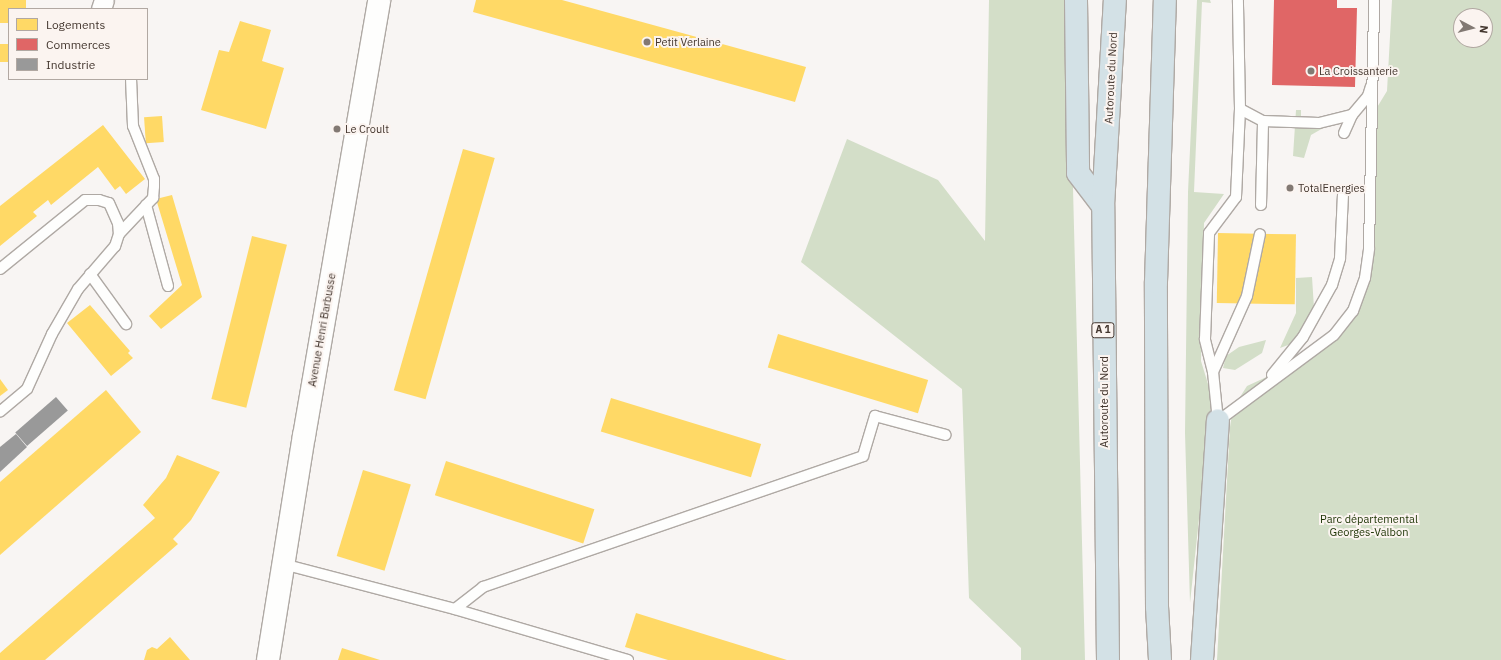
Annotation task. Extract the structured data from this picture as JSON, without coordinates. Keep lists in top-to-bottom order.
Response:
{
  "streets": {
    "highway": ["Autoroute du Nord", "A 1"],
    "main road": ["Avenue Henri Barbusse"]
  },
  "parks": ["Parc départemental Georges-Valbon"],
  "places": [
    "Petit Verlaine",
    "La Croissanterie",
    "Le Croult",
    "TotalEnergies"
  ],
  "legend": ["Logements", "Commerces", "Industrie"],
  "north": "right"
}
